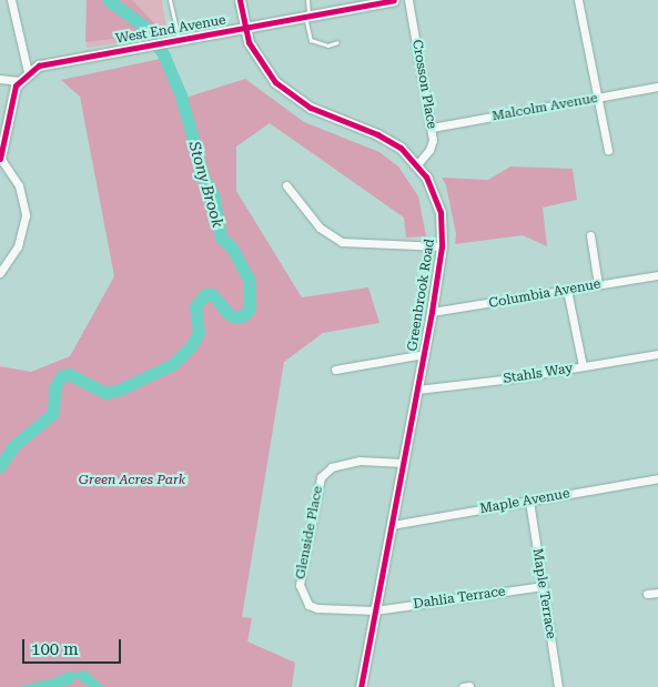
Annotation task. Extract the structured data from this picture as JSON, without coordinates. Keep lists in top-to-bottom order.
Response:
{
  "streets": {
    "street": [
      "West End Avenue",
      "Crosson Place",
      "Malcolm Avenue",
      "Columbia Avenue",
      "Greenbrook Road",
      "Stahls Way",
      "Maple Avenue",
      "Glenside Place",
      "Maple Terrace",
      "Dahlia Terrace"
    ]
  },
  "crossings": [
    ["West End Avenue", "Greenbrook Road"],
    ["Crosson Place", "Malcolm Avenue"],
    ["Crosson Place", "Greenbrook Road"],
    ["Columbia Avenue", "Greenbrook Road"],
    ["Greenbrook Road", "Stahls Way"],
    ["Greenbrook Road", "Maple Avenue"],
    ["Greenbrook Road", "Glenside Place"],
    ["Greenbrook Road", "Dahlia Terrace"],
    ["Maple Avenue", "Maple Terrace"],
    ["Glenside Place", "Dahlia Terrace"],
    ["Maple Terrace", "Dahlia Terrace"]
  ],
  "water": ["Stony Brook"],
  "parks": ["Green Acres Park"],
  "scale_bar": "100 m"
}
